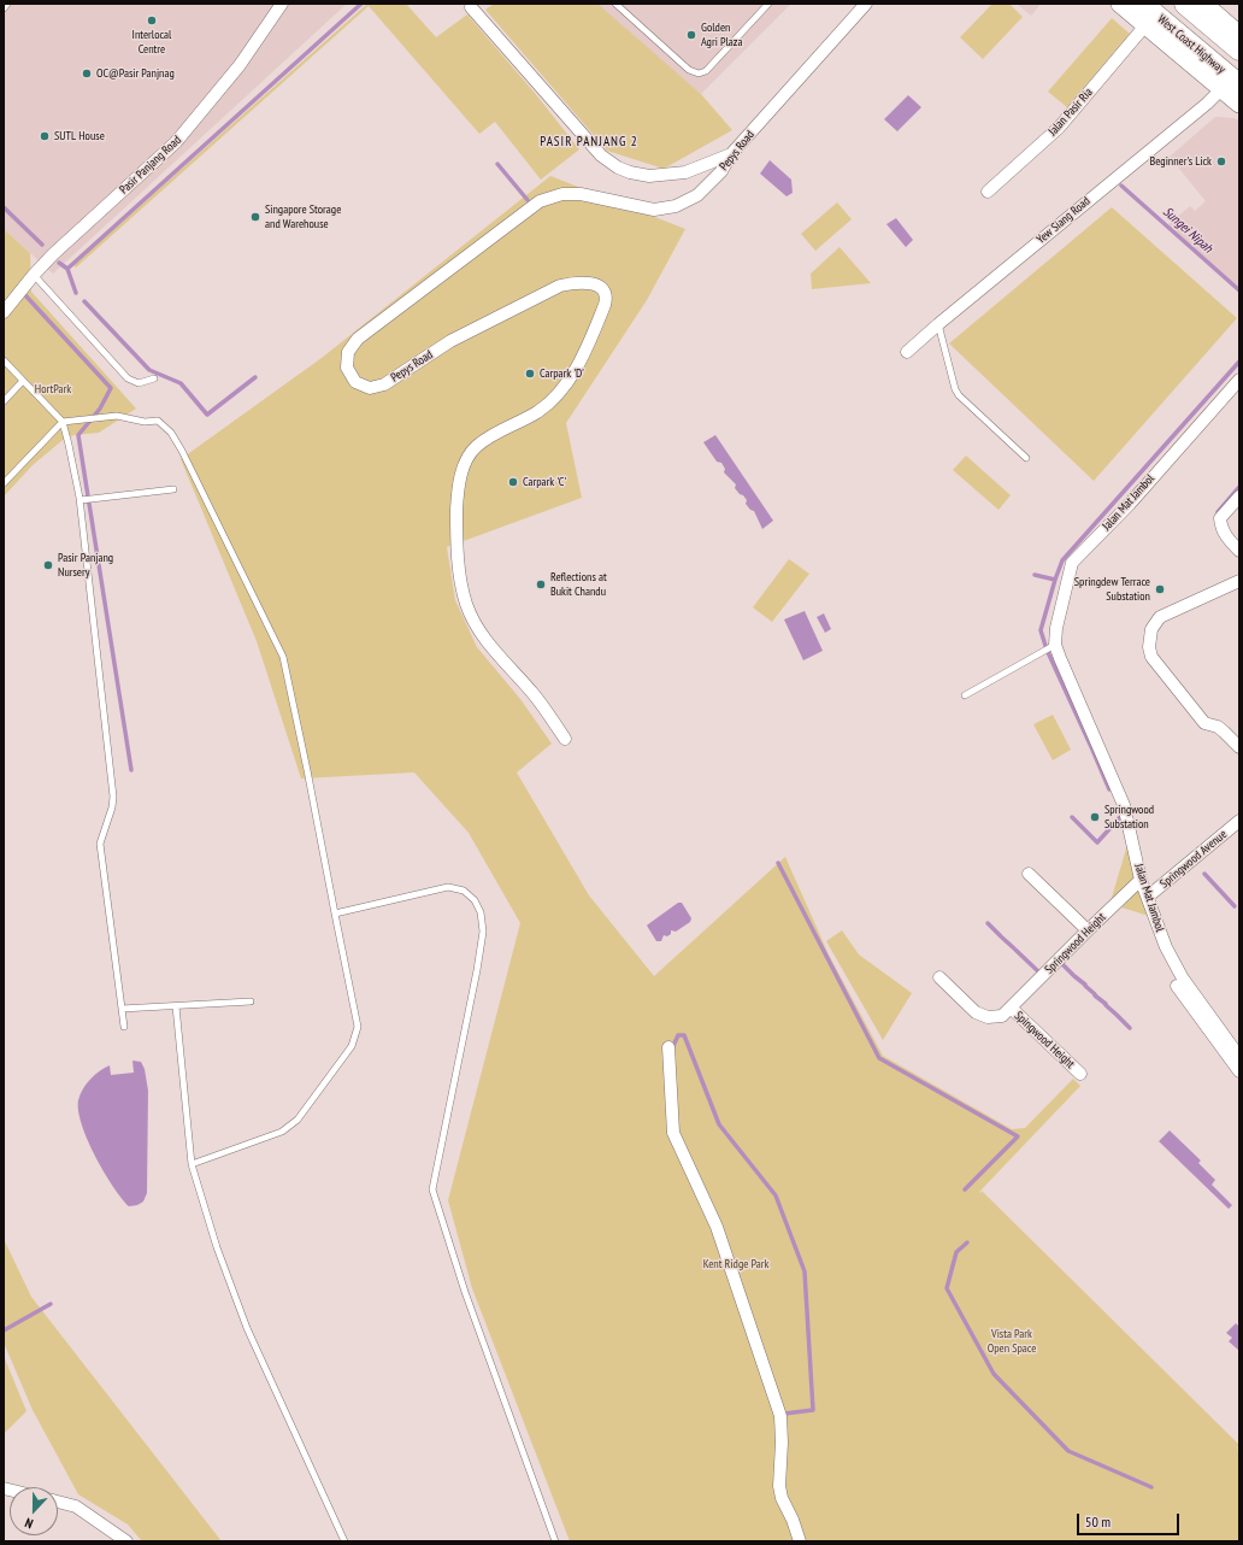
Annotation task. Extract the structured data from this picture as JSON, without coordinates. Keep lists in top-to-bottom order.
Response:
{
  "streets": {
    "highway": ["West Coast Highway"],
    "street": [
      "Jalan Pasir Ria",
      "Pepys Road",
      "Pasir Panjang Road",
      "Yew Siang Road",
      "Jalan Mat Jambol",
      "Springwood Avenue",
      "Springwood Height",
      "Spingwood Height"
    ]
  },
  "crossings": [
    ["West Coast Highway", "Yew Siang Road"],
    ["Jalan Mat Jambol", "Springwood Avenue"],
    ["Jalan Mat Jambol", "Springwood Height"],
    ["Springwood Height", "Spingwood Height"]
  ],
  "districts": ["PASIR PANJANG 2"],
  "water": ["Sungei Nipah"],
  "parks": ["HortPark", "Kent Ridge Park", "Vista Park Open Space"],
  "places": [
    "Interlocal Centre",
    "Golden Agri Plaza",
    "OC@Pasir Panjnag",
    "SUTL House",
    "Beginner's Lick",
    "Singapore Storage and Warehouse",
    "Carpark 'D'",
    "Carpark 'C'",
    "Pasir Panjang Nursery",
    "Reflections at Bukit Chandu",
    "Springdew Terrace Substation",
    "Springwood Substation"
  ],
  "scale_bar": "50 m",
  "north": "bottom"
}
